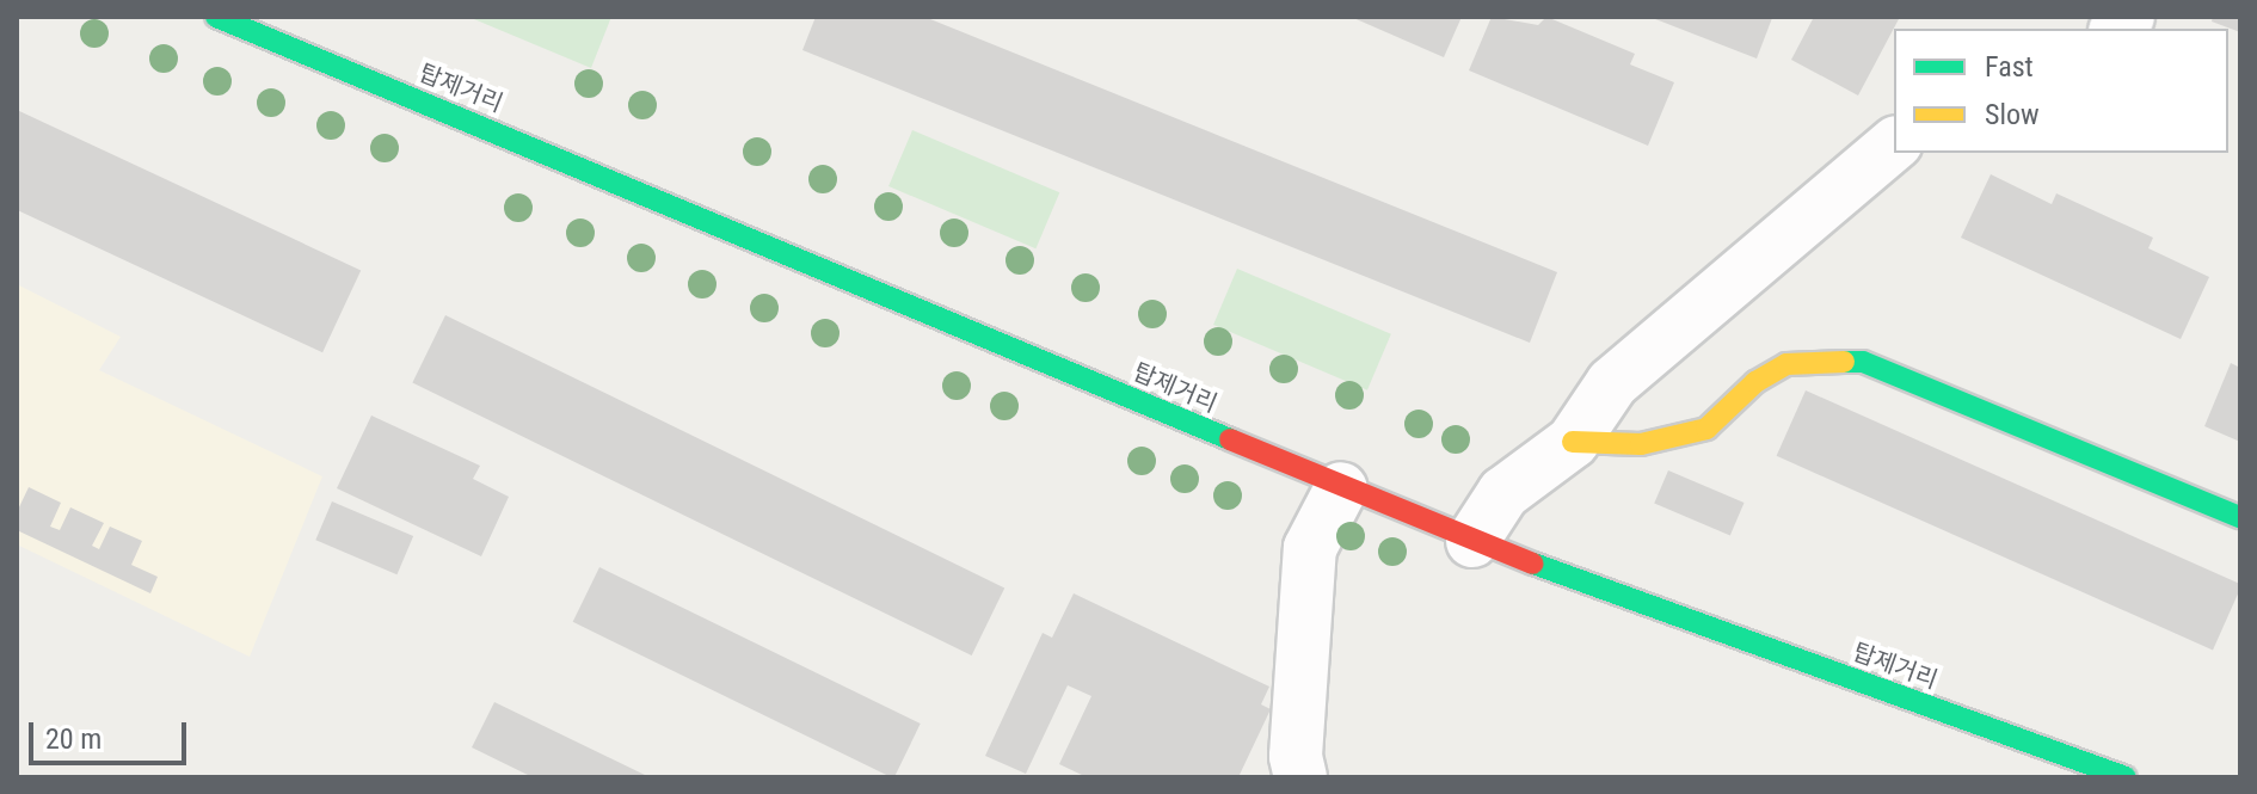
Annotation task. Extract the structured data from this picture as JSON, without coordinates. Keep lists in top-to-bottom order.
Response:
{
  "streets": {
    "main road": ["탑제거리"]
  },
  "legend": ["Fast", "Slow"],
  "scale_bar": "20 m"
}
